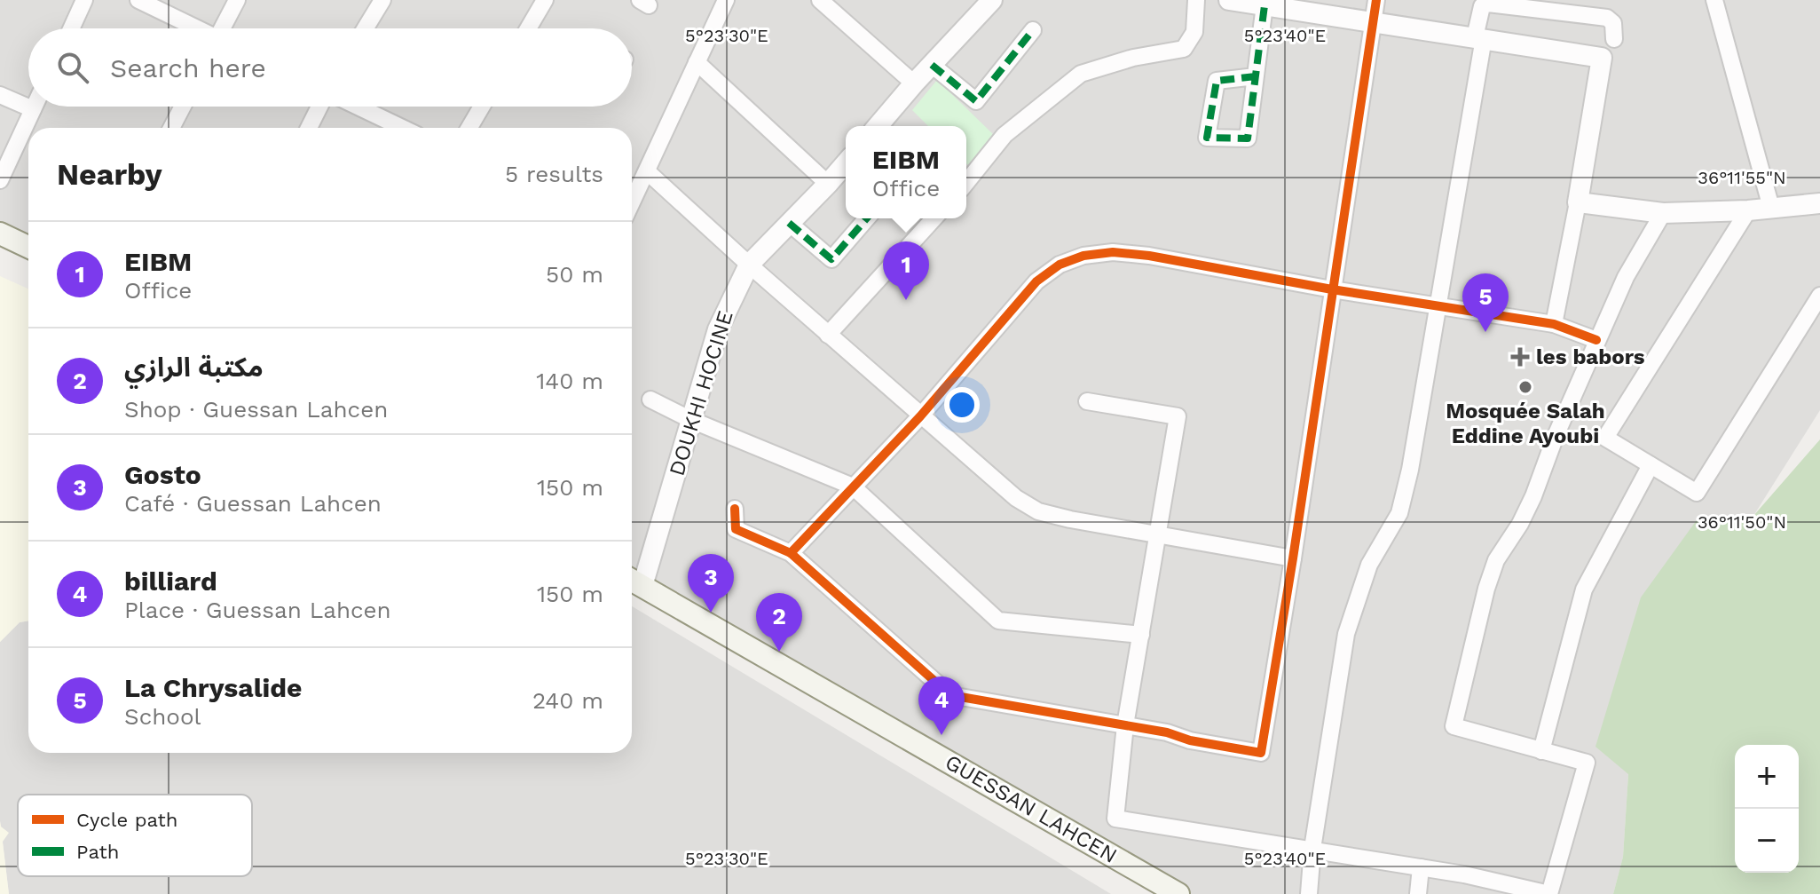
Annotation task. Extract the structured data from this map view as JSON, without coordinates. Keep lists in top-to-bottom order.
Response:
{
  "streets": {
    "main road": ["GUESSAN LAHCEN"],
    "street": ["DOUKHI HOCINE"]
  },
  "crossings": [
    ["DOUKHI HOCINE", "GUESSAN LAHCEN"]
  ],
  "places": {
    "health": ["les babors"],
    "other": ["Mosquée Salah Eddine Ayoubi"]
  },
  "legend": ["Cycle path", "Path"],
  "page": {
    "search": "Search here",
    "popup": ["EIBM", "Office"],
    "heading": ["Nearby", "5 results"],
    "list": [
      {
        "mark": "1",
        "name": "EIBM",
        "note": "Office",
        "value": "50 m"
      },
      {
        "mark": "2",
        "name": "مكتبة الرازي",
        "note": "Shop · Guessan Lahcen",
        "value": "140 m"
      },
      {
        "mark": "3",
        "name": "Gosto",
        "note": "Café · Guessan Lahcen",
        "value": "150 m"
      },
      {
        "mark": "4",
        "name": "billiard",
        "note": "Place · Guessan Lahcen",
        "value": "150 m"
      },
      {
        "mark": "5",
        "name": "La Chrysalide",
        "note": "School",
        "value": "240 m"
      }
    ],
    "pins": [
      "1",
      "5",
      "3",
      "2",
      "4"
    ],
    "map_buttons": ["+", "−"]
  },
  "coordinates": [
    "5°23'30\"E",
    "5°23'40\"E",
    "36°11'55\"N",
    "36°11'50\"N"
  ]
}
